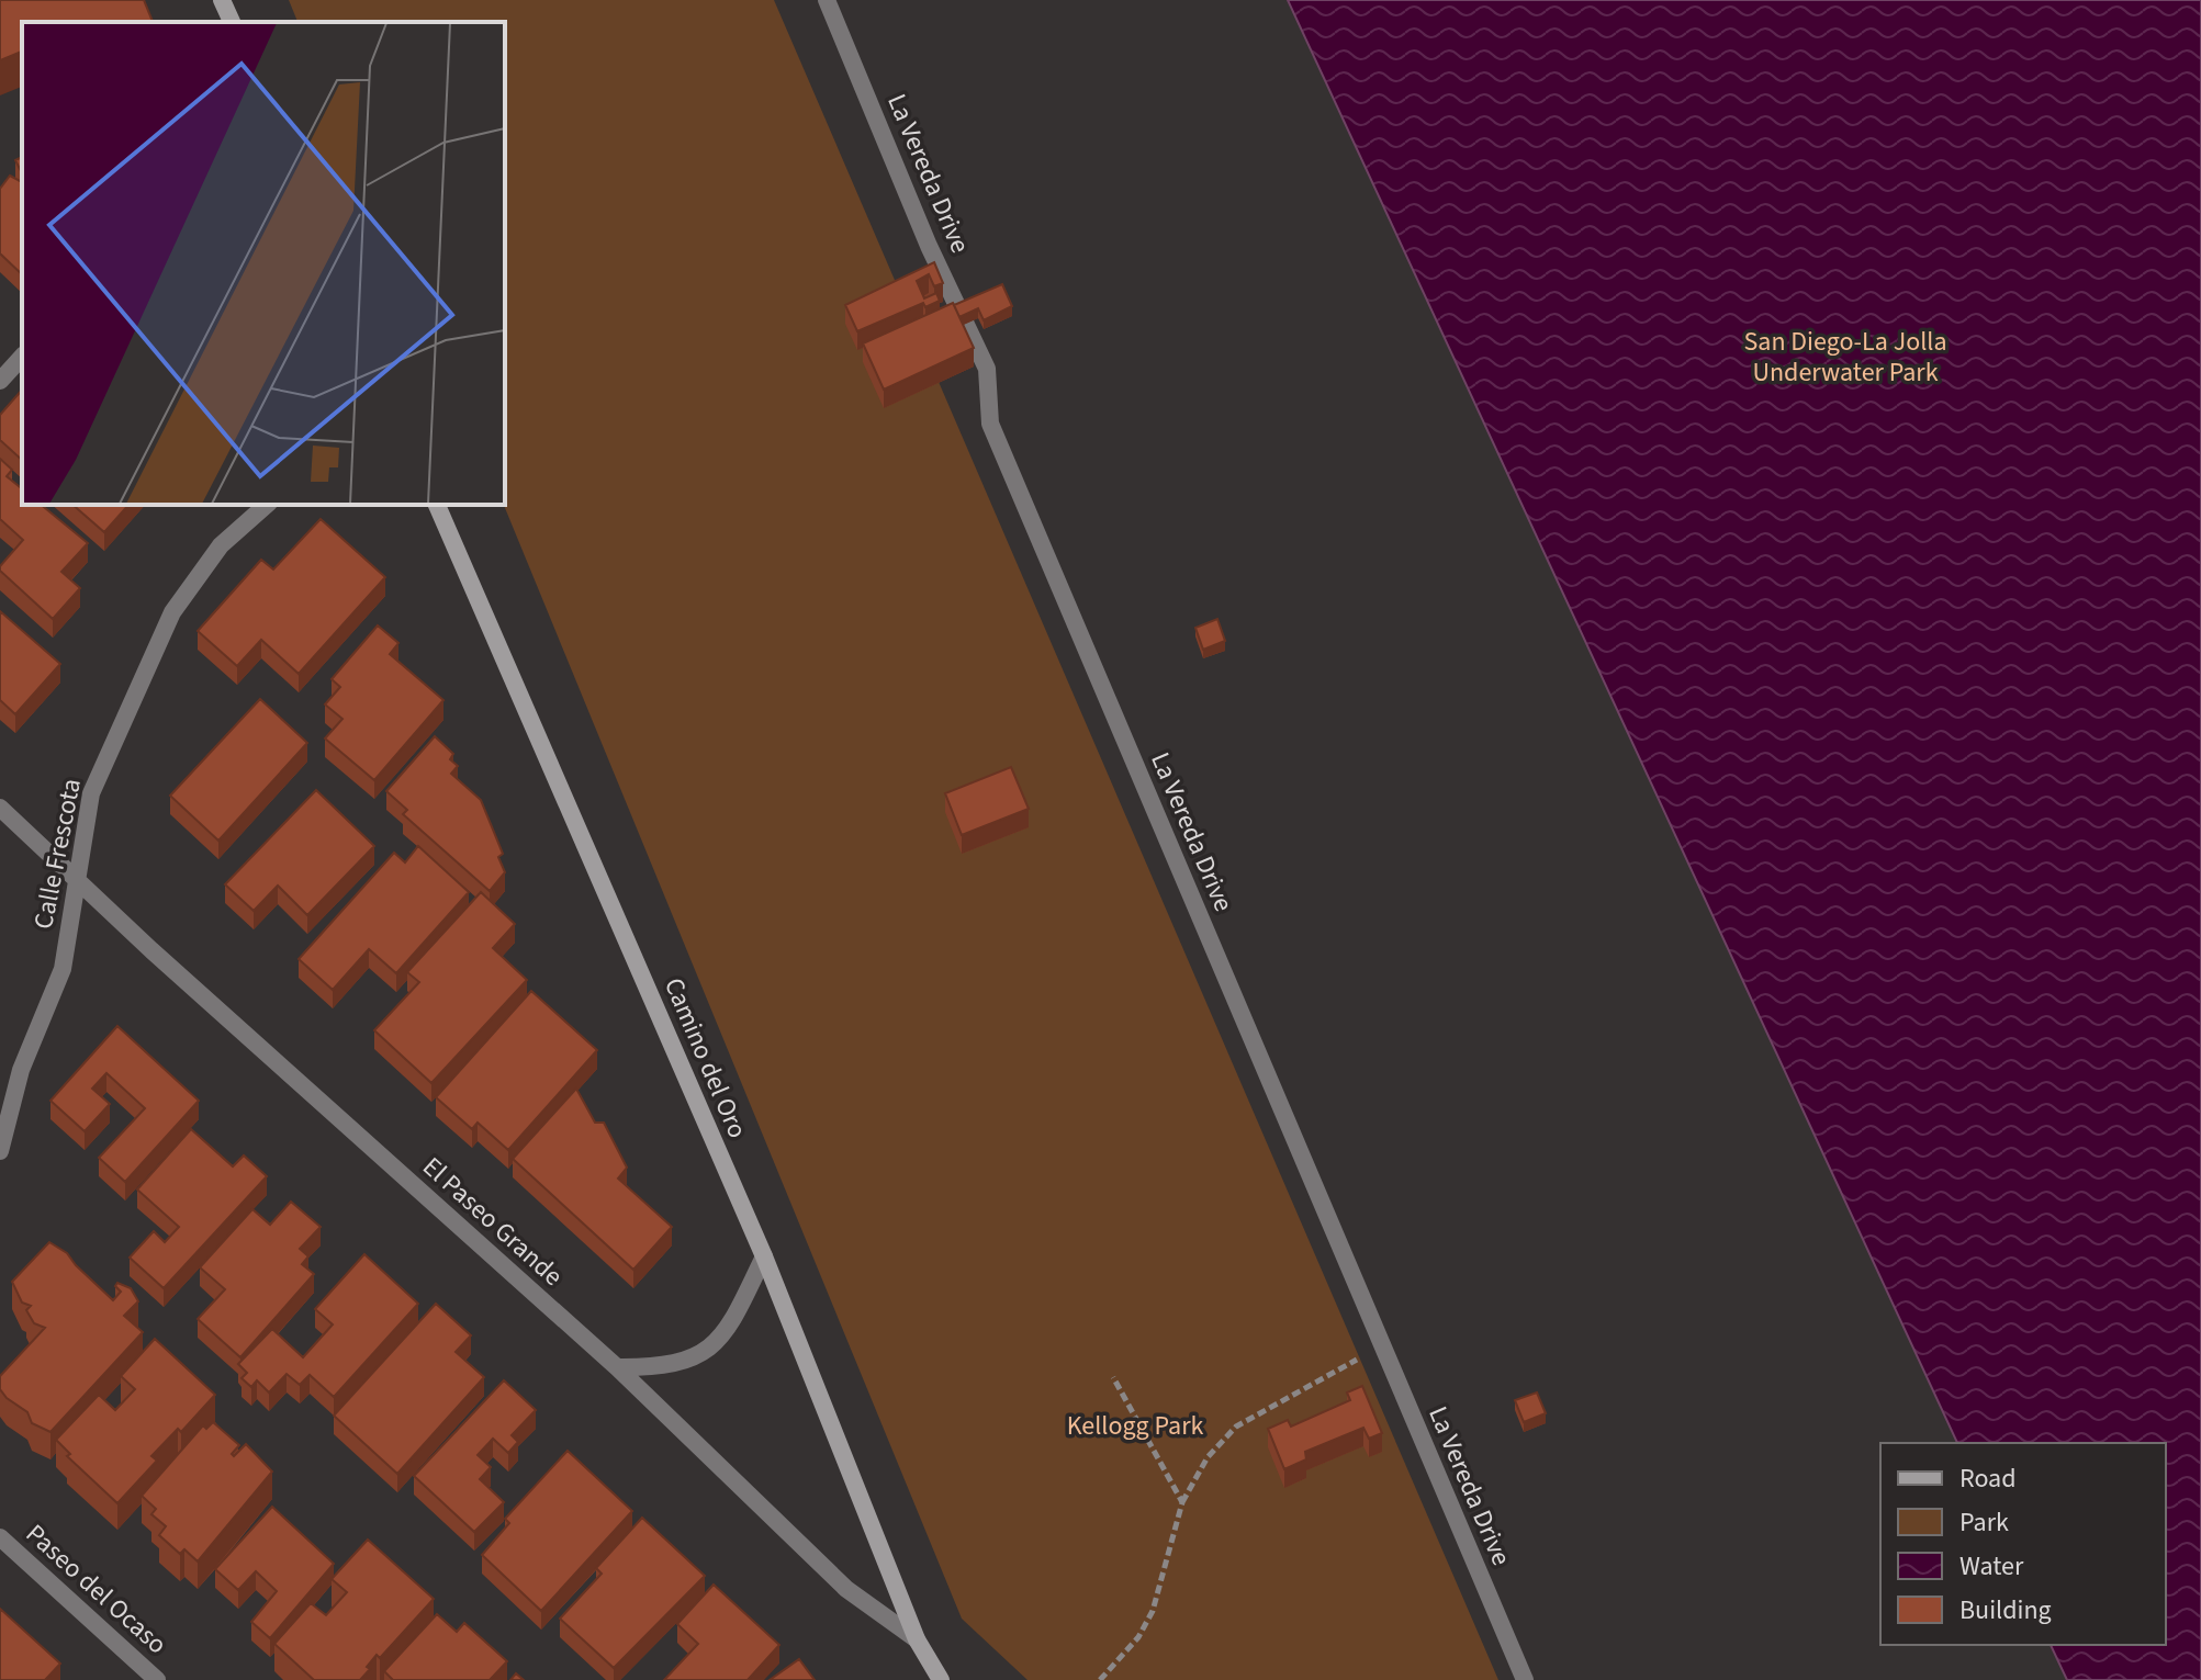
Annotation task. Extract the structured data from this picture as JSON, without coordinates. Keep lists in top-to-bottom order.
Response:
{
  "streets": {
    "street": [
      "La Vereda Drive",
      "Calle Frescota",
      "Camino del Oro",
      "El Paseo Grande",
      "Paseo del Ocaso"
    ]
  },
  "crossings": [
    ["Calle Frescota", "El Paseo Grande"],
    ["Camino del Oro", "El Paseo Grande"]
  ],
  "parks": ["San Diego-La Jolla Underwater Park", "Kellogg Park"],
  "legend": [
    "Road",
    "Park",
    "Water",
    "Building"
  ]
}
